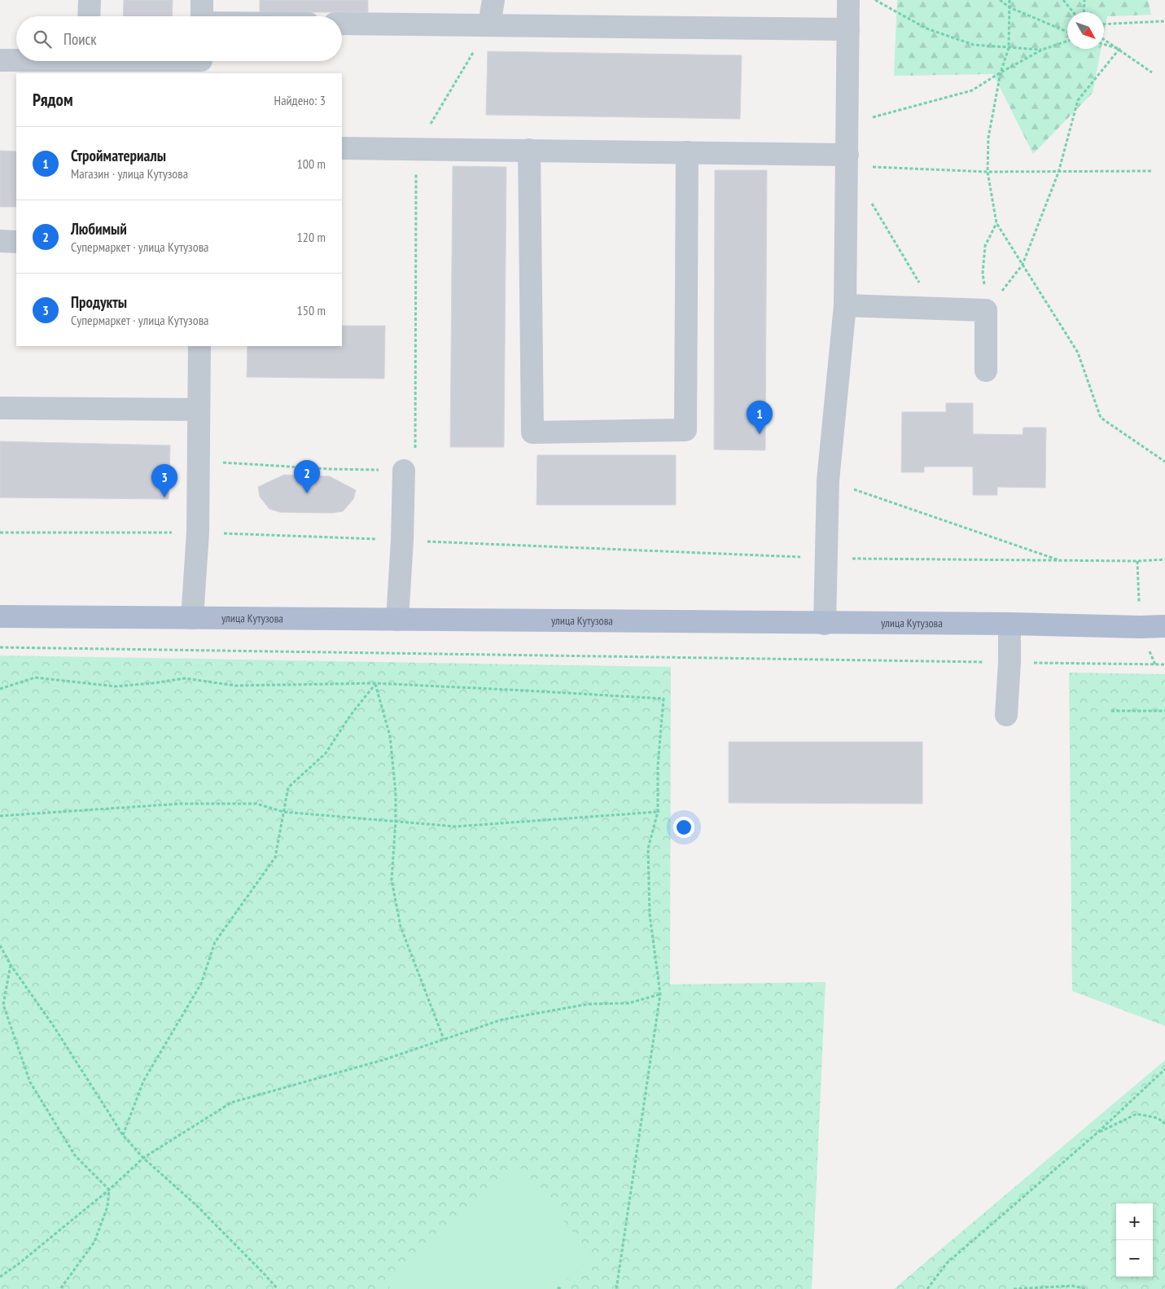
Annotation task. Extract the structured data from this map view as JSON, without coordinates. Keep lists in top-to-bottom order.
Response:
{
  "streets": {
    "main road": ["улица Кутузова"]
  },
  "north": "bottom right",
  "page": {
    "search": "Поиск",
    "heading": ["Рядом", "Найдено: 3"],
    "list": [
      {
        "mark": "1",
        "name": "Стройматериалы",
        "note": "Магазин · улица Кутузова",
        "value": "100 m"
      },
      {
        "mark": "2",
        "name": "Любимый",
        "note": "Супермаркет · улица Кутузова",
        "value": "120 m"
      },
      {
        "mark": "3",
        "name": "Продукты",
        "note": "Супермаркет · улица Кутузова",
        "value": "150 m"
      }
    ],
    "pins": ["1", "2", "3"],
    "map_buttons": ["+", "−"]
  }
}
